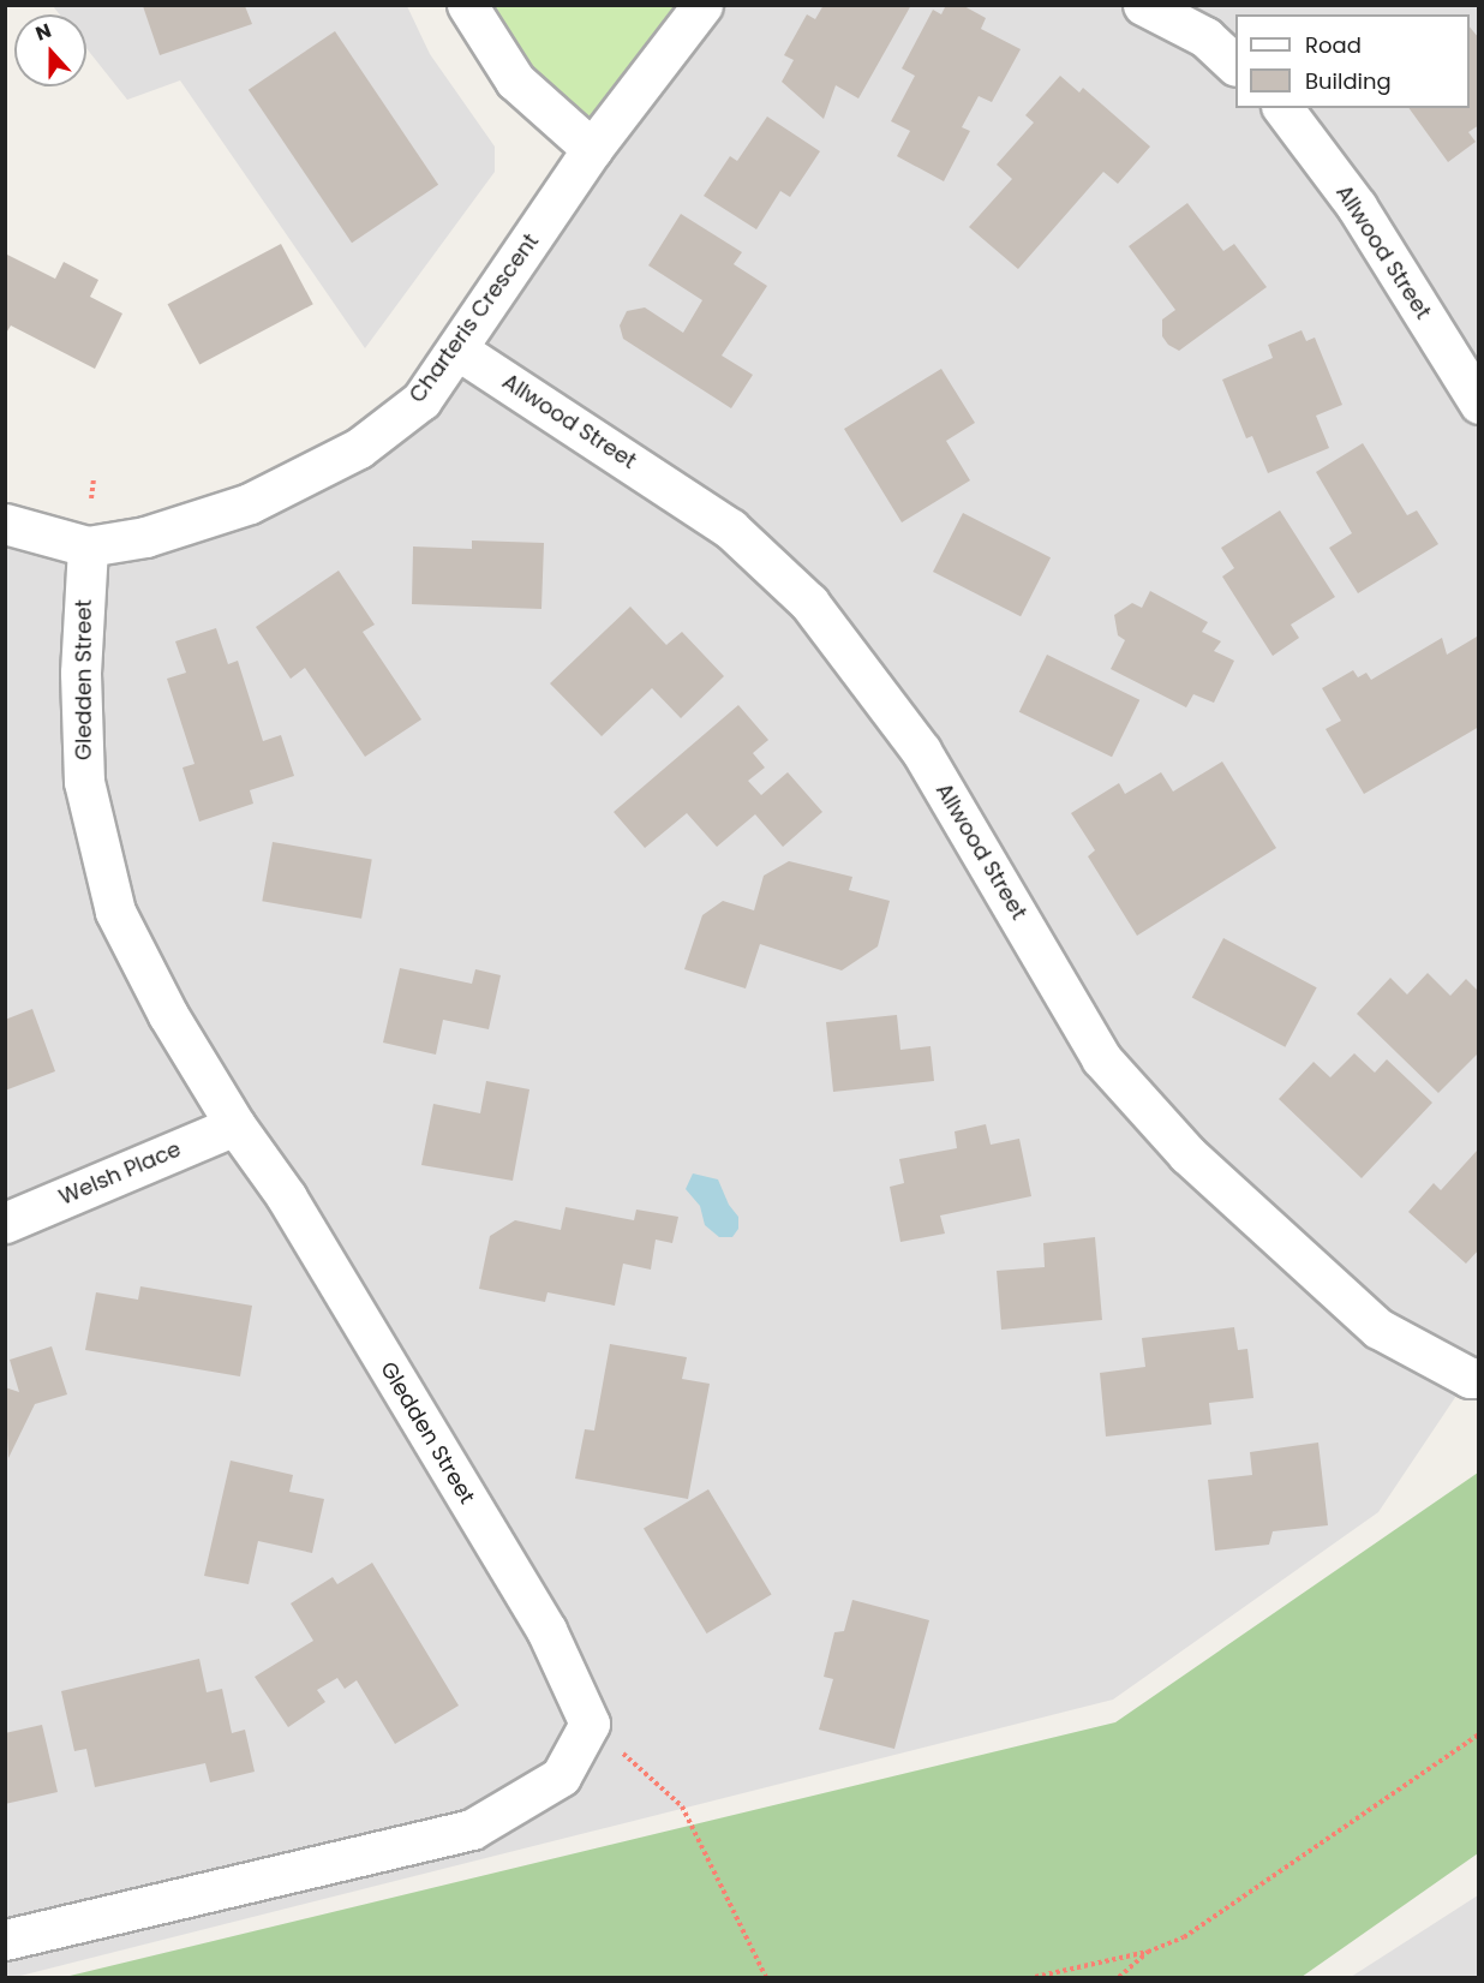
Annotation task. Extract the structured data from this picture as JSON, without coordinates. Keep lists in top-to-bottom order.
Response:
{
  "streets": {
    "street": [
      "Allwood Street",
      "Charteris Crescent",
      "Gledden Street",
      "Welsh Place"
    ]
  },
  "crossings": [
    ["Allwood Street", "Charteris Crescent"],
    ["Charteris Crescent", "Gledden Street"],
    ["Gledden Street", "Welsh Place"]
  ],
  "legend": ["Road", "Building"],
  "north": "top"
}
